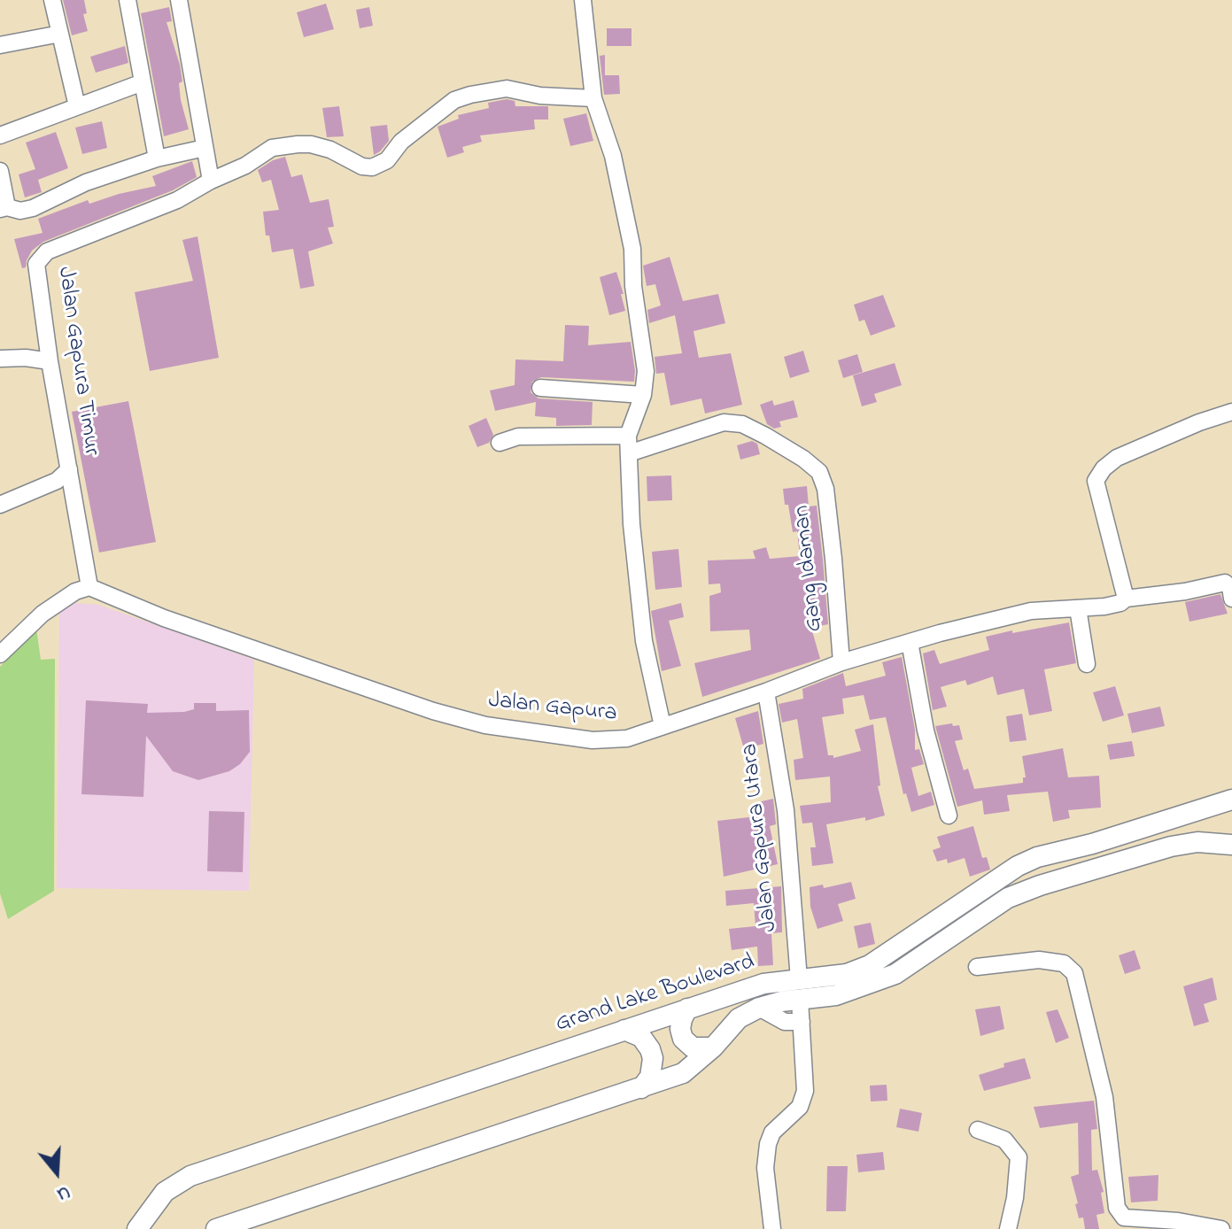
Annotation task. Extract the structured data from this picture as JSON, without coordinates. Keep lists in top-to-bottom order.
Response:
{
  "streets": {
    "street": [
      "Jalan Gapura Timur",
      "Gang Idaman",
      "Jalan Gapura",
      "Jalan Gapura Utara",
      "Grand Lake Boulevard"
    ]
  },
  "crossings": [
    ["Jalan Gapura Timur", "Jalan Gapura"],
    ["Gang Idaman", "Jalan Gapura"],
    ["Jalan Gapura", "Jalan Gapura Utara"],
    ["Jalan Gapura Utara", "Grand Lake Boulevard"]
  ],
  "north": "bottom"
}
